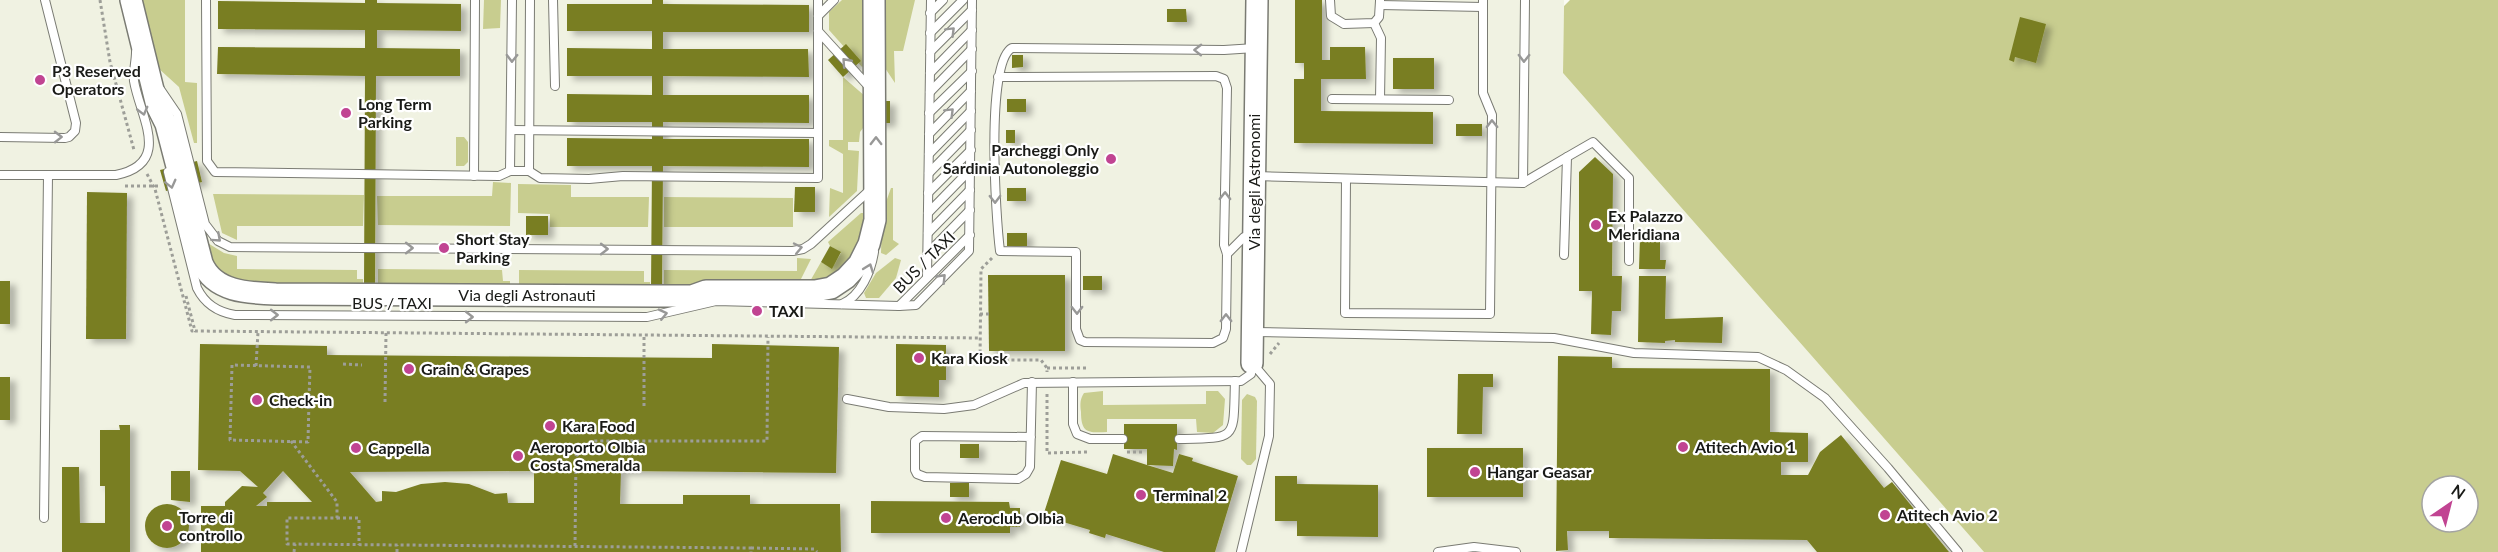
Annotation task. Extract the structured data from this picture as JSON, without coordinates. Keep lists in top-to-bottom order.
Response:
{
  "streets": {
    "street": ["Via degli Astronomi", "Via degli Astronauti"],
    "lane": ["BUS / TAXI"]
  },
  "one_way": ["BUS / TAXI"],
  "places": [
    "P3 Reserved Operators",
    "Long Term Parking",
    "Parcheggi Only Sardinia Autonoleggio",
    "Ex Palazzo Meridiana",
    "Short Stay Parking",
    "TAXI",
    "Kara Kiosk",
    "Grain & Grapes",
    "Check-in",
    "Kara Food",
    "Atitech Avio 1",
    "Cappella",
    "Aeroporto Olbia Costa Smeralda",
    "Hangar Geasar",
    "Terminal 2",
    "Atitech Avio 2",
    "Aeroclub Olbia",
    "Torre di controllo"
  ],
  "north": "top right"
}
